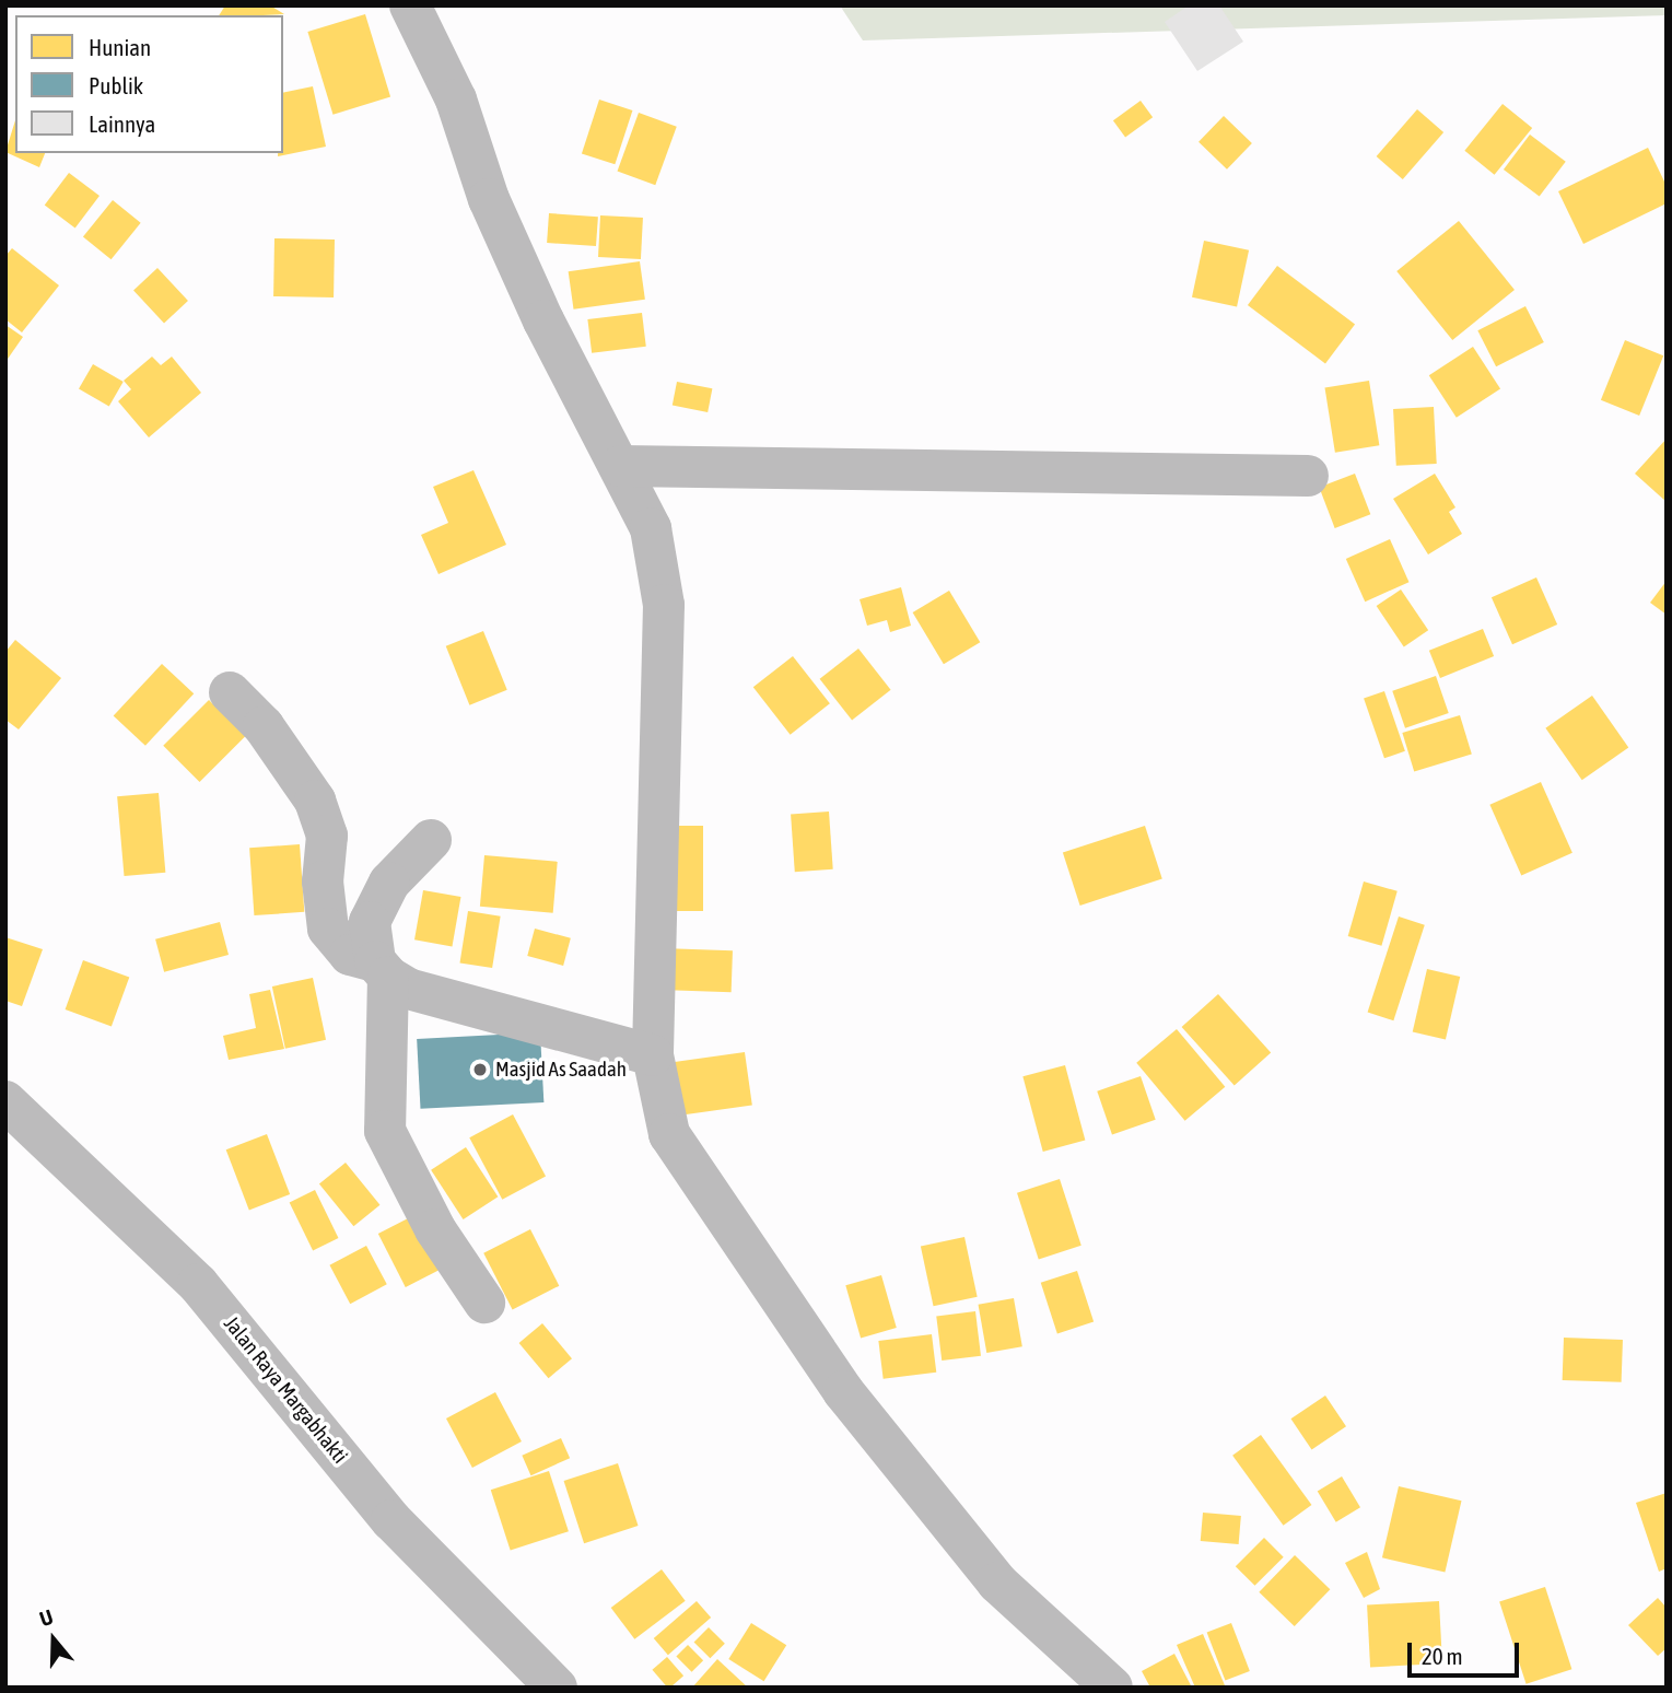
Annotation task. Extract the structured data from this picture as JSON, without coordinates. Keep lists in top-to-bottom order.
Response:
{
  "streets": {
    "street": ["Jalan Raya Margabhakti"]
  },
  "places": ["Masjid As Saadah"],
  "legend": ["Hunian", "Publik", "Lainnya"],
  "scale_bar": "20 m",
  "north": "top"
}
